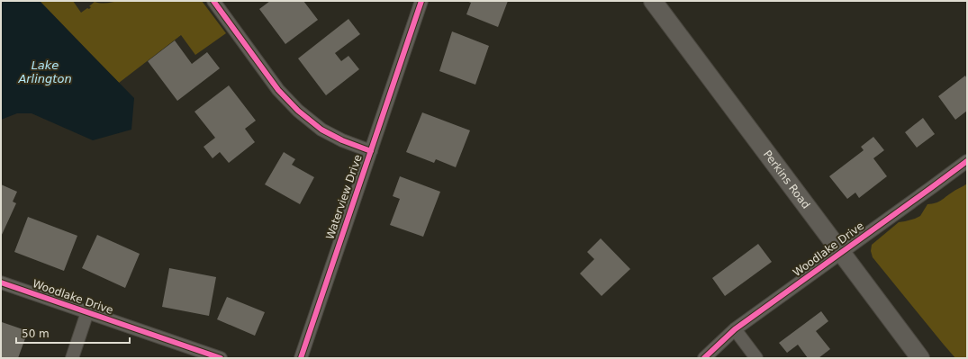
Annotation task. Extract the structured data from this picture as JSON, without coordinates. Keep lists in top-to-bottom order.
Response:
{
  "streets": {
    "main road": ["Perkins Road"],
    "street": ["Waterview Drive", "Woodlake Drive"]
  },
  "crossings": [
    ["Perkins Road", "Woodlake Drive"]
  ],
  "water": ["Lake Arlington"],
  "scale_bar": "50 m"
}
